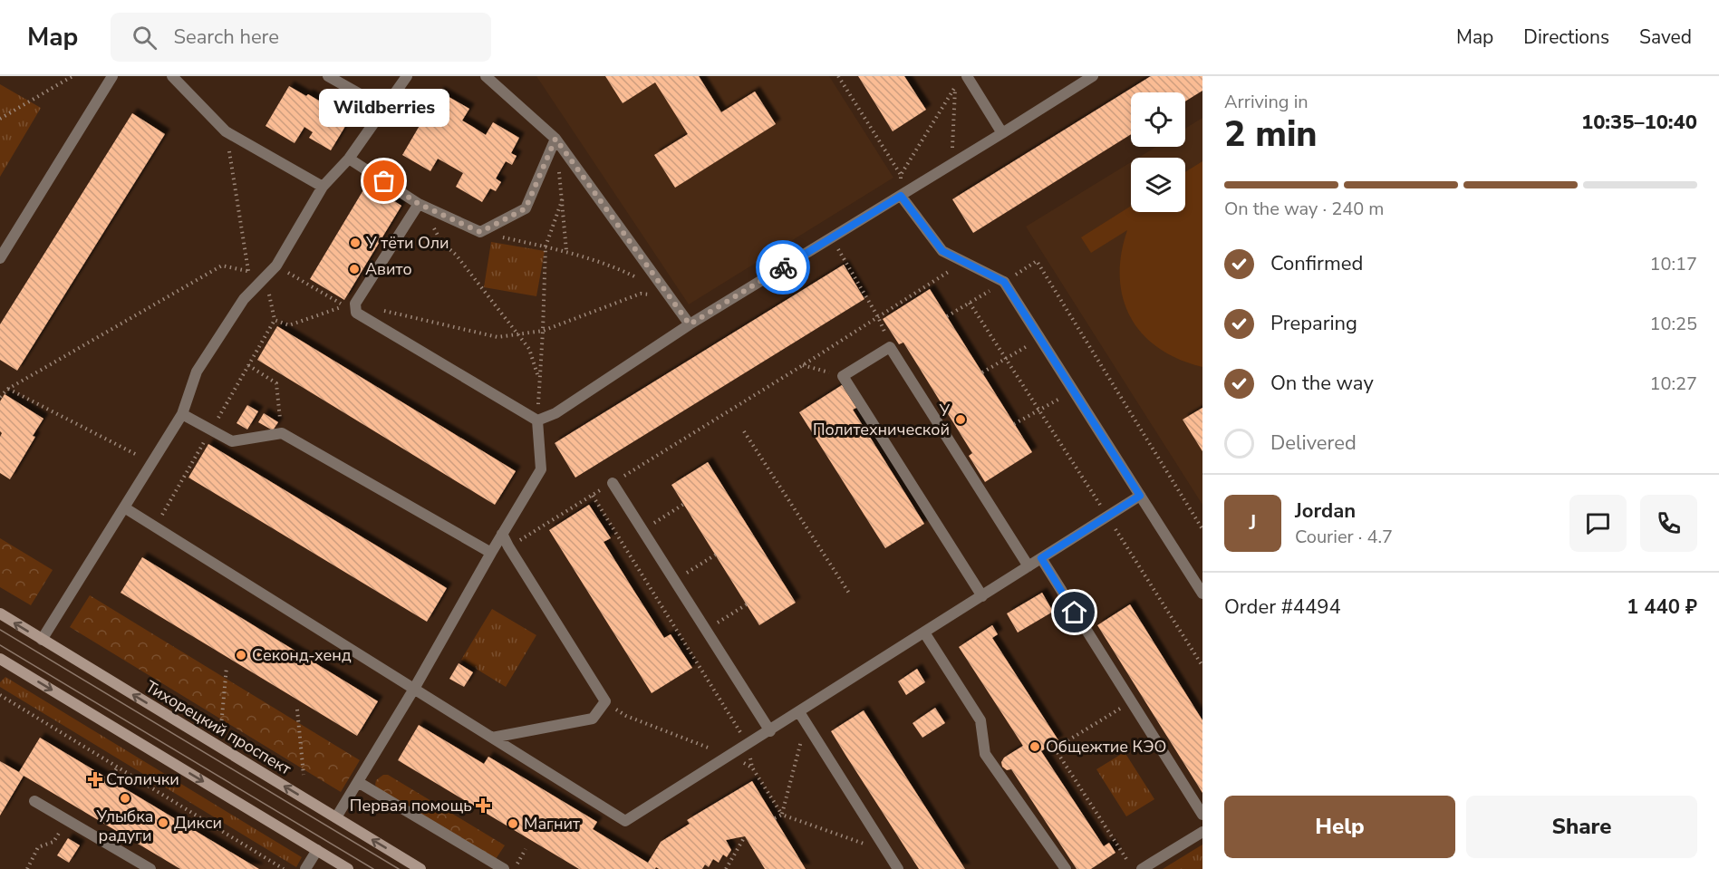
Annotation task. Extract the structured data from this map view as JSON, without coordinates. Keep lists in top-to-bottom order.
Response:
{
  "streets": {
    "main road": ["Тихорецкий проспект"]
  },
  "places": {
    "other": [
      "Wildberries",
      "У тёти Оли",
      "Авито",
      "У Политехнической",
      "Секонд-хенд",
      "Общежтие КЭО",
      "Улыбка радуги",
      "Дикси",
      "Магнит"
    ],
    "health": ["Столички", "Первая помощь"]
  },
  "page": {
    "header": "Map",
    "search": "Search here",
    "nav": ["Map", "Directions", "Saved"],
    "heading": ["2 min", "Arriving in", "10:35–10:40"],
    "panel": [
      "Jordan",
      "Courier · 4.7",
      "Order #4494",
      "1 440 ₽"
    ],
    "bubble": "Wildberries",
    "bar": "On the way · 240 m",
    "list": [
      ["Confirmed", "10:17"],
      ["Preparing", "10:25"],
      ["On the way", "10:27"],
      "Delivered"
    ],
    "round": "J",
    "buttons": ["Help", "Share"]
  }
}
